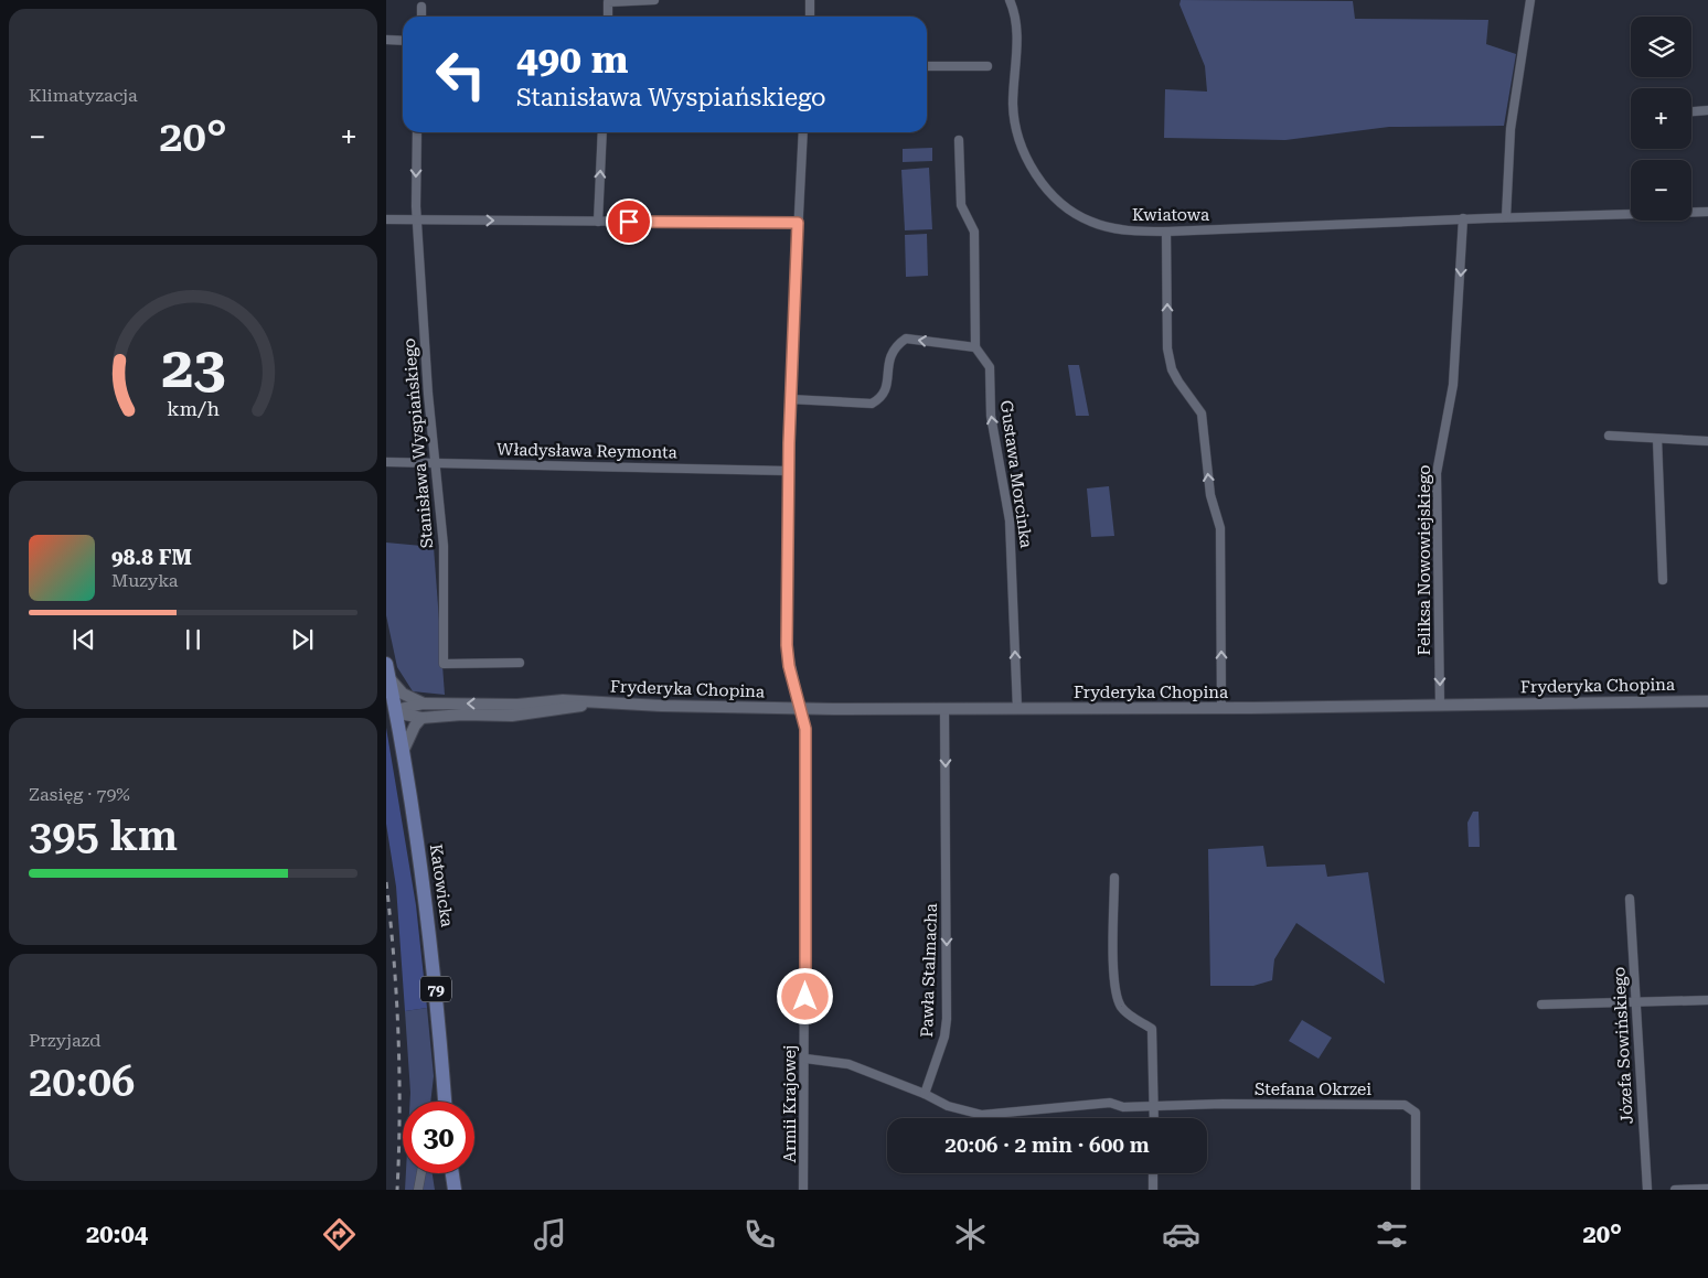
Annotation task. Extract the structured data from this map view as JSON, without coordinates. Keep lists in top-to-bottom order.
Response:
{
  "streets": {
    "main road": ["Katowicka", "79"],
    "street": [
      "Kwiatowa",
      "Stanisława Wyspiańskiego",
      "Władysława Reymonta",
      "Gustawa Morcinka",
      "Feliksa Nowowiejskiego",
      "Fryderyka Chopina",
      "Pawła Stalmacha",
      "Józefa Sowińskiego",
      "Stefana Okrzei",
      "Armii Krajowej"
    ]
  },
  "crossings": [
    ["Kwiatowa", "Feliksa Nowowiejskiego"],
    ["Stanisława Wyspiańskiego", "Władysława Reymonta"],
    ["Władysława Reymonta", "Armii Krajowej"],
    ["Gustawa Morcinka", "Fryderyka Chopina"],
    ["Feliksa Nowowiejskiego", "Fryderyka Chopina"],
    ["Fryderyka Chopina", "Katowicka"],
    ["Fryderyka Chopina", "Pawła Stalmacha"],
    ["Fryderyka Chopina", "Armii Krajowej"]
  ],
  "one_way": ["Gustawa Morcinka", "Feliksa Nowowiejskiego", "Pawła Stalmacha"],
  "page": {
    "tile": [
      "Klimatyzacja",
      ["Zasięg · 79%", "395 km"],
      ["Przyjazd", "20:06"]
    ],
    "map_buttons": ["+", "−"],
    "turn": ["490 m", "Stanisława Wyspiańskiego"],
    "heat": ["−", "20°", "+"],
    "song": ["98.8 FM", "Muzyka"],
    "limit": "30",
    "trip": "20:06 · 2 min · 600 m",
    "tabs": ["20:04", "20°"],
    "gauge": ["23", "km/h"]
  }
}
